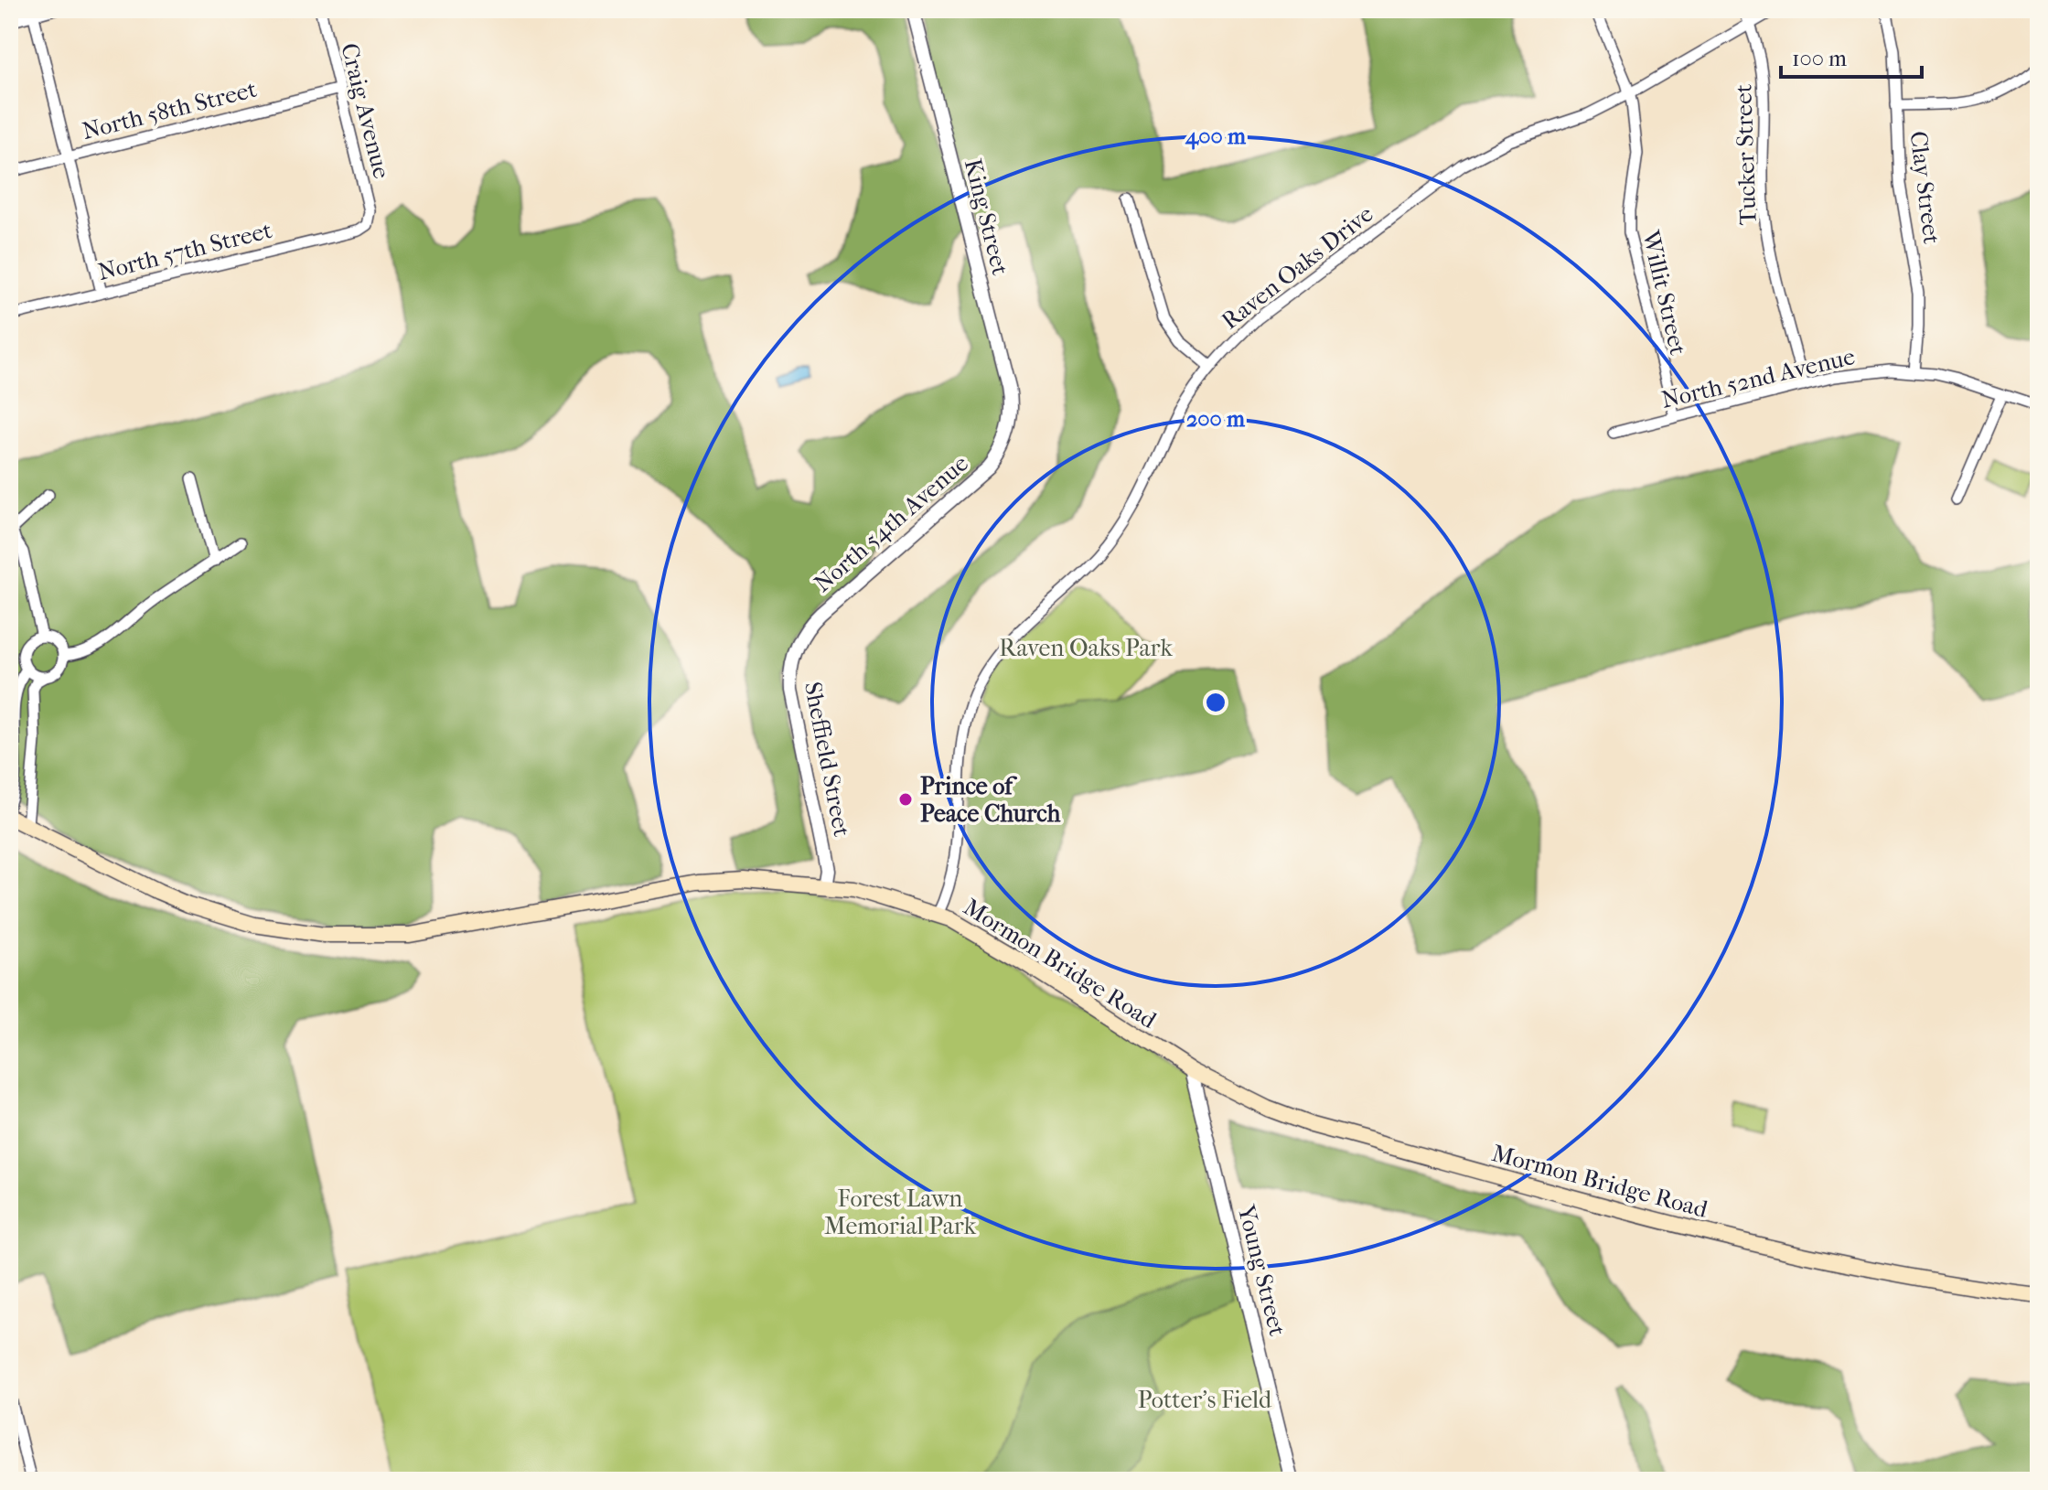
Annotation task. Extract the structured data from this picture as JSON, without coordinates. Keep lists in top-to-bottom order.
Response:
{
  "streets": {
    "main road": ["Mormon Bridge Road"],
    "street": [
      "North 58th Street",
      "Craig Avenue",
      "Tucker Street",
      "Clay Street",
      "King Street",
      "North 57th Street",
      "Raven Oaks Drive",
      "Willit Street",
      "North 52nd Avenue",
      "North 54th Avenue",
      "Sheffield Street",
      "Young Street"
    ]
  },
  "crossings": [
    ["North 58th Street", "Craig Avenue"],
    ["Craig Avenue", "North 57th Street"],
    ["Tucker Street", "Raven Oaks Drive"],
    ["Tucker Street", "North 52nd Avenue"],
    ["Clay Street", "North 52nd Avenue"],
    ["King Street", "North 54th Avenue"],
    ["Raven Oaks Drive", "Willit Street"],
    ["Raven Oaks Drive", "Mormon Bridge Road"],
    ["Willit Street", "North 52nd Avenue"],
    ["North 54th Avenue", "Sheffield Street"],
    ["Sheffield Street", "Mormon Bridge Road"],
    ["Mormon Bridge Road", "Young Street"]
  ],
  "parks": ["Raven Oaks Park", "Forest Lawn Memorial Park", "Potter's Field"],
  "places": ["Prince of Peace Church"],
  "scale_bar": "100 m",
  "rings": ["400 m", "200 m"]
}
